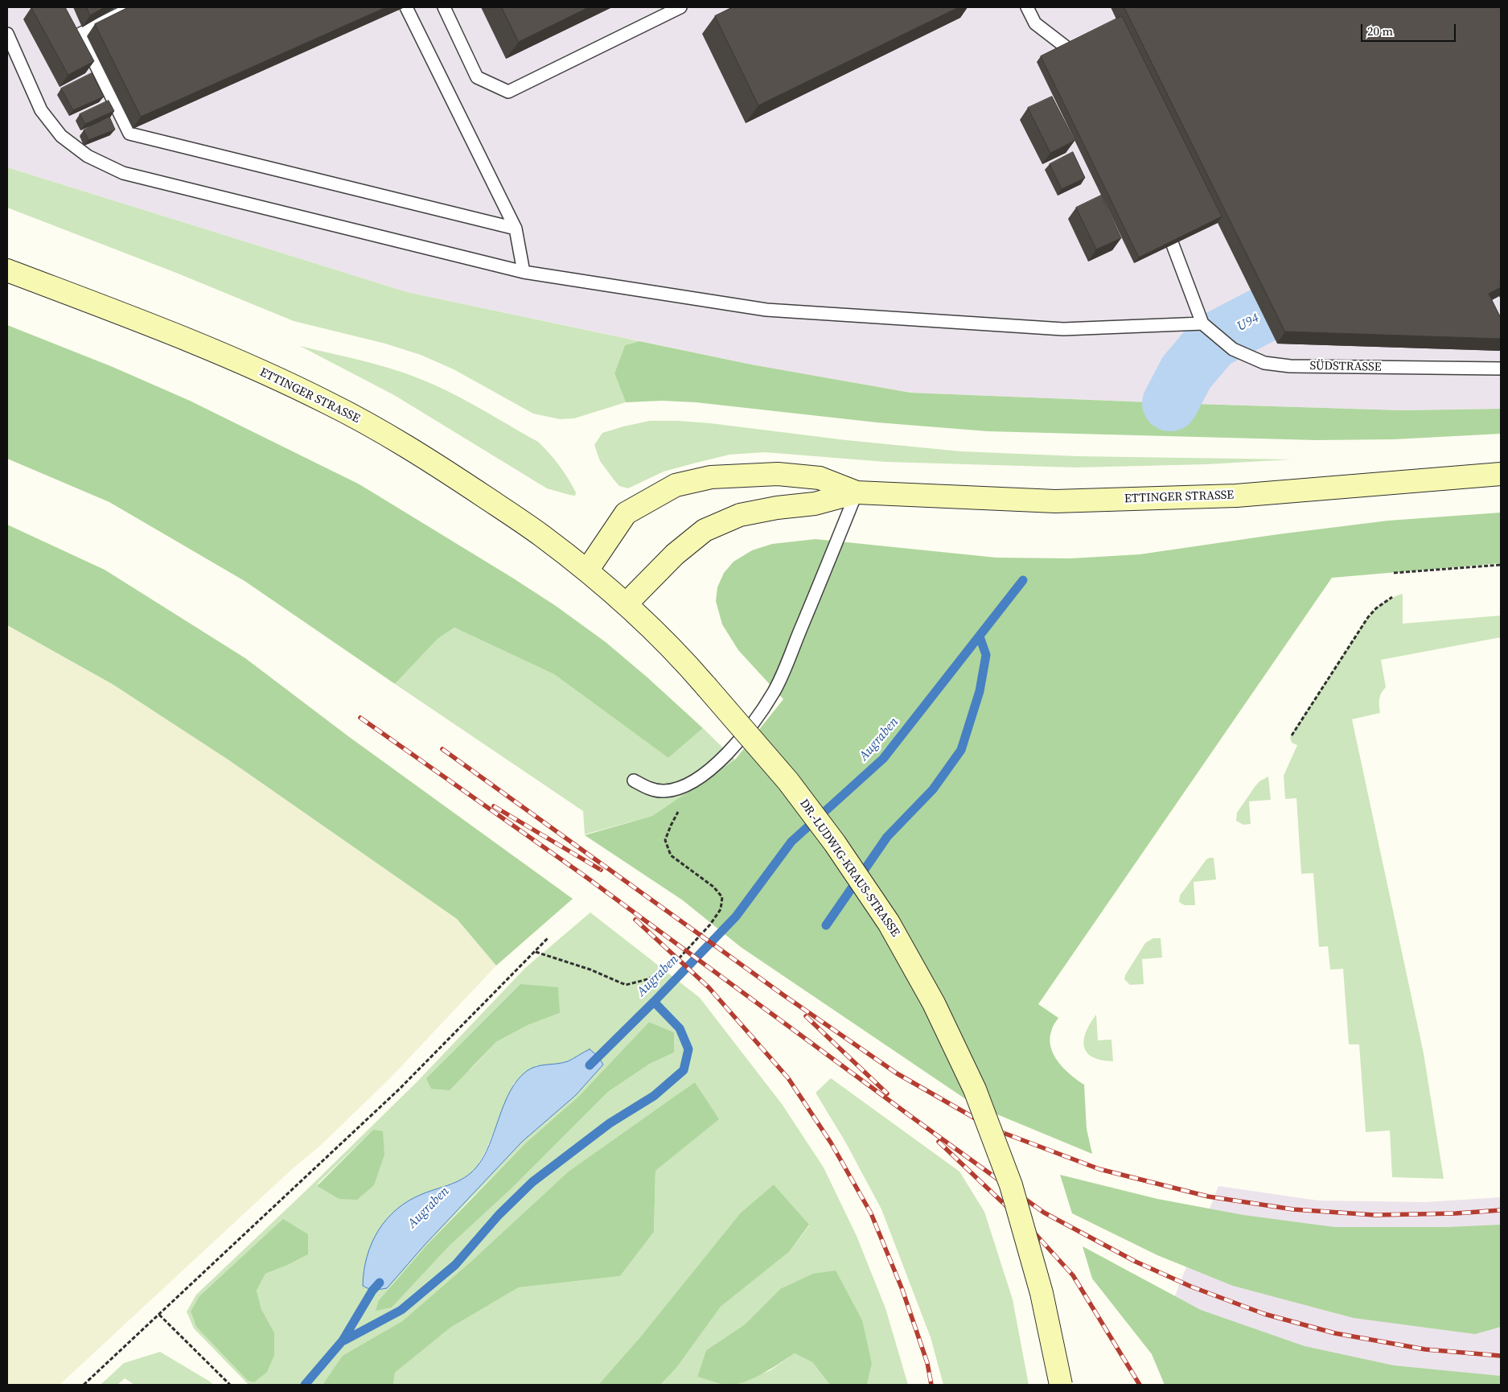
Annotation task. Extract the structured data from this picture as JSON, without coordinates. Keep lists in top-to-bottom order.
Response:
{
  "streets": {
    "main road": ["ETTINGER STRASSE", "DR.-LUDWIG-KRAUS-STRASSE"],
    "lane": ["SÜDSTRASSE"]
  },
  "crossings": [
    ["ETTINGER STRASSE", "DR.-LUDWIG-KRAUS-STRASSE"]
  ],
  "water": ["U94", "Augraben"],
  "scale_bar": "20 m"
}
